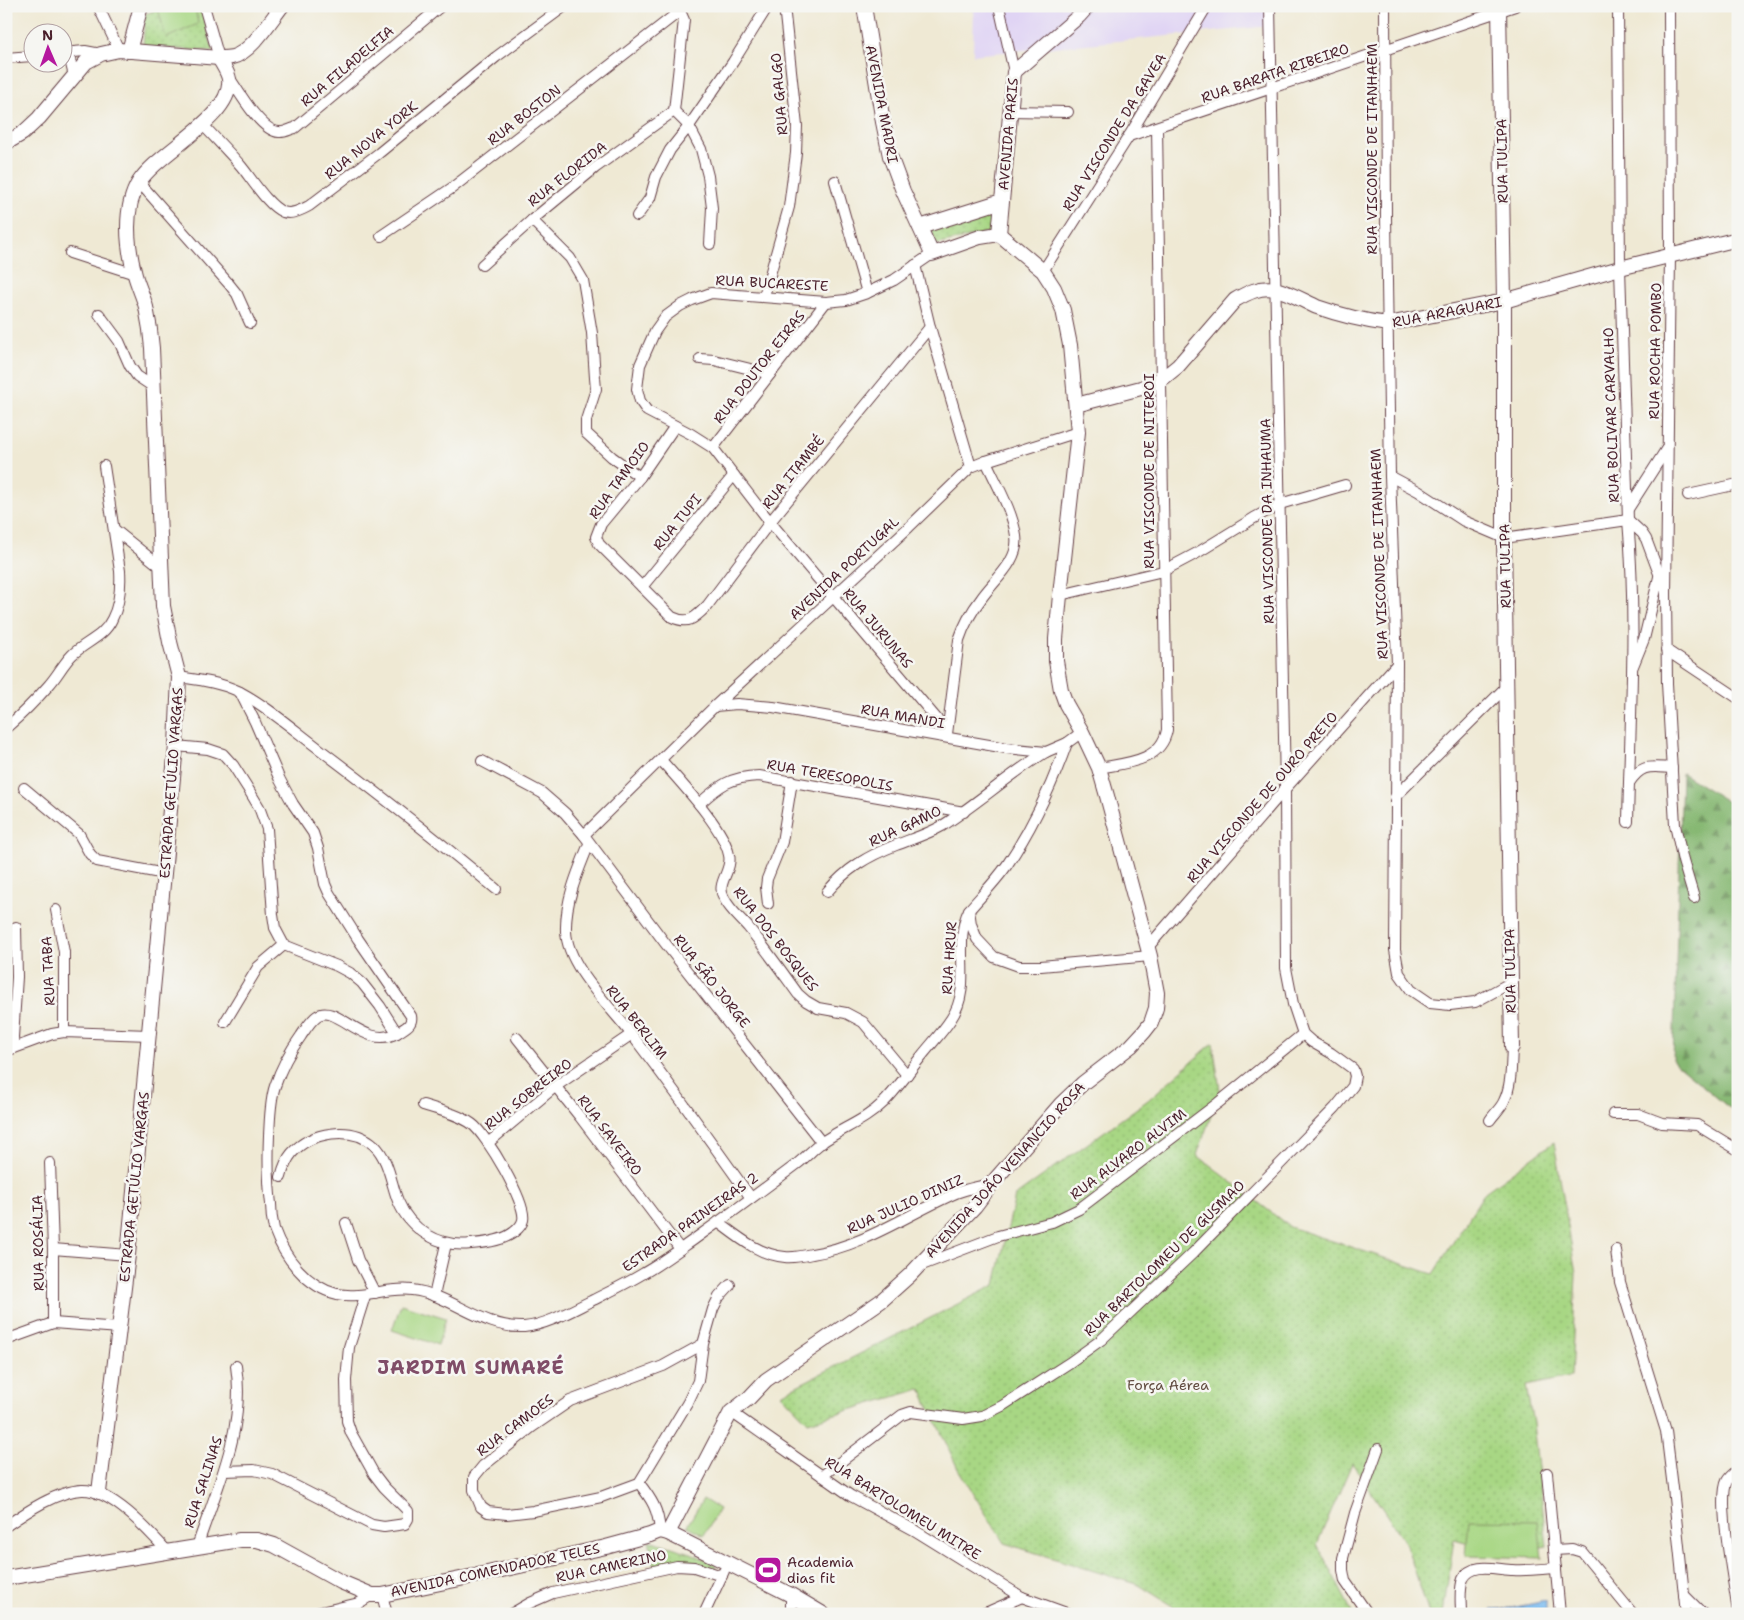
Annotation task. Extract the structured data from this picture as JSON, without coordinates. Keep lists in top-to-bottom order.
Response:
{
  "streets": {
    "main road": [
      "AVENIDA MADRI",
      "AVENIDA PARIS",
      "RUA TULIPA",
      "RUA ARAGUARI",
      "ESTRADA GETÚLIO VARGAS",
      "AVENIDA JOÃO VENANCIO ROSA",
      "AVENIDA COMENDADOR TELES"
    ],
    "street": [
      "RUA FILADELFIA",
      "RUA BARATA RIBEIRO",
      "RUA GALGO",
      "RUA BOSTON",
      "RUA VISCONDE DA GAVEA",
      "RUA NOVA YORK",
      "RUA VISCONDE DE ITANHAEM",
      "RUA FLORIDA",
      "RUA BUCARESTE",
      "RUA ROCHA POMBO",
      "RUA DOUTOR EIRAS",
      "RUA BOLIVAR CARVALHO",
      "RUA VISCONDE DE NITEROI",
      "RUA ITAMBÉ",
      "RUA TAMOIO",
      "RUA VISCONDE DA INHAUMA",
      "RUA TUPI",
      "AVENIDA PORTUGAL",
      "RUA JURUNAS",
      "RUA MANDI",
      "RUA TERESOPOLIS",
      "RUA VISCONDE DE OURO PRETO",
      "RUA GAMO",
      "RUA DOS BOSQUES",
      "RUA HRUR",
      "RUA TABA",
      "RUA SÃO JORGE",
      "RUA BERLIM",
      "RUA SOBREIRO",
      "RUA SAVEIRO",
      "RUA ALVARO ALVIM",
      "RUA JULIO DINIZ",
      "ESTRADA PAINEIRAS 2",
      "RUA ROSÁLIA",
      "RUA BARTOLOMEU DE GUSMAO",
      "RUA CAMOES",
      "RUA SALINAS",
      "RUA BARTOLOMEU MITRE",
      "RUA CAMERINO"
    ]
  },
  "crossings": [
    ["RUA FILADELFIA", "ESTRADA GETÚLIO VARGAS"],
    ["RUA BARATA RIBEIRO", "RUA VISCONDE DA GAVEA"],
    ["RUA BARATA RIBEIRO", "RUA VISCONDE DE ITANHAEM"],
    ["RUA BARATA RIBEIRO", "RUA TULIPA"],
    ["RUA BARATA RIBEIRO", "RUA VISCONDE DE NITEROI"],
    ["RUA BARATA RIBEIRO", "RUA VISCONDE DA INHAUMA"],
    ["RUA GALGO", "RUA BUCARESTE"],
    ["AVENIDA MADRI", "RUA BUCARESTE"],
    ["RUA VISCONDE DA GAVEA", "AVENIDA JOÃO VENANCIO ROSA"],
    ["AVENIDA PARIS", "AVENIDA JOÃO VENANCIO ROSA"],
    ["RUA NOVA YORK", "ESTRADA GETÚLIO VARGAS"],
    ["RUA VISCONDE DE ITANHAEM", "RUA TULIPA"],
    ["RUA VISCONDE DE ITANHAEM", "RUA ARAGUARI"],
    ["RUA VISCONDE DE ITANHAEM", "RUA VISCONDE DE OURO PRETO"],
    ["RUA TULIPA", "RUA ARAGUARI"],
    ["RUA BUCARESTE", "RUA DOUTOR EIRAS"],
    ["RUA BUCARESTE", "RUA TAMOIO"],
    ["RUA BUCARESTE", "RUA JURUNAS"],
    ["RUA ARAGUARI", "RUA ROCHA POMBO"],
    ["RUA ARAGUARI", "RUA BOLIVAR CARVALHO"],
    ["RUA ARAGUARI", "RUA VISCONDE DE NITEROI"],
    ["RUA ARAGUARI", "RUA VISCONDE DA INHAUMA"],
    ["RUA ARAGUARI", "AVENIDA JOÃO VENANCIO ROSA"],
    ["RUA DOUTOR EIRAS", "RUA JURUNAS"],
    ["RUA VISCONDE DE NITEROI", "AVENIDA JOÃO VENANCIO ROSA"],
    ["RUA ITAMBÉ", "RUA TAMOIO"],
    ["RUA ITAMBÉ", "RUA TUPI"],
    ["RUA ITAMBÉ", "RUA JURUNAS"],
    ["RUA TAMOIO", "RUA TUPI"],
    ["RUA VISCONDE DA INHAUMA", "RUA VISCONDE DE OURO PRETO"],
    ["RUA VISCONDE DA INHAUMA", "RUA ALVARO ALVIM"],
    ["RUA VISCONDE DA INHAUMA", "RUA BARTOLOMEU DE GUSMAO"],
    ["RUA TUPI", "RUA JURUNAS"],
    ["AVENIDA PORTUGAL", "RUA JURUNAS"],
    ["AVENIDA PORTUGAL", "RUA MANDI"],
    ["AVENIDA PORTUGAL", "RUA DOS BOSQUES"],
    ["AVENIDA PORTUGAL", "RUA SÃO JORGE"],
    ["AVENIDA PORTUGAL", "RUA BERLIM"],
    ["RUA JURUNAS", "RUA MANDI"],
    ["RUA MANDI", "RUA GAMO"],
    ["RUA MANDI", "RUA HRUR"],
    ["RUA MANDI", "AVENIDA JOÃO VENANCIO ROSA"],
    ["RUA TERESOPOLIS", "RUA GAMO"],
    ["RUA TERESOPOLIS", "RUA DOS BOSQUES"],
    ["RUA VISCONDE DE OURO PRETO", "AVENIDA JOÃO VENANCIO ROSA"],
    ["RUA DOS BOSQUES", "RUA HRUR"],
    ["RUA HRUR", "RUA SÃO JORGE"],
    ["RUA HRUR", "ESTRADA PAINEIRAS 2"],
    ["RUA SÃO JORGE", "RUA BERLIM"],
    ["RUA SÃO JORGE", "ESTRADA PAINEIRAS 2"],
    ["RUA BERLIM", "RUA SOBREIRO"],
    ["RUA BERLIM", "ESTRADA PAINEIRAS 2"],
    ["RUA SOBREIRO", "RUA SAVEIRO"],
    ["RUA SAVEIRO", "ESTRADA PAINEIRAS 2"],
    ["RUA ALVARO ALVIM", "AVENIDA JOÃO VENANCIO ROSA"],
    ["RUA ALVARO ALVIM", "RUA BARTOLOMEU DE GUSMAO"],
    ["AVENIDA JOÃO VENANCIO ROSA", "RUA JULIO DINIZ"],
    ["AVENIDA JOÃO VENANCIO ROSA", "RUA BARTOLOMEU MITRE"],
    ["AVENIDA JOÃO VENANCIO ROSA", "AVENIDA COMENDADOR TELES"],
    ["RUA JULIO DINIZ", "ESTRADA PAINEIRAS 2"],
    ["RUA BARTOLOMEU DE GUSMAO", "RUA BARTOLOMEU MITRE"],
    ["RUA SALINAS", "AVENIDA COMENDADOR TELES"]
  ],
  "districts": ["JARDIM SUMARÉ"],
  "parks": ["Força Aérea"],
  "places": {
    "sports": ["Academia dias fit"]
  },
  "north": "top"
}
